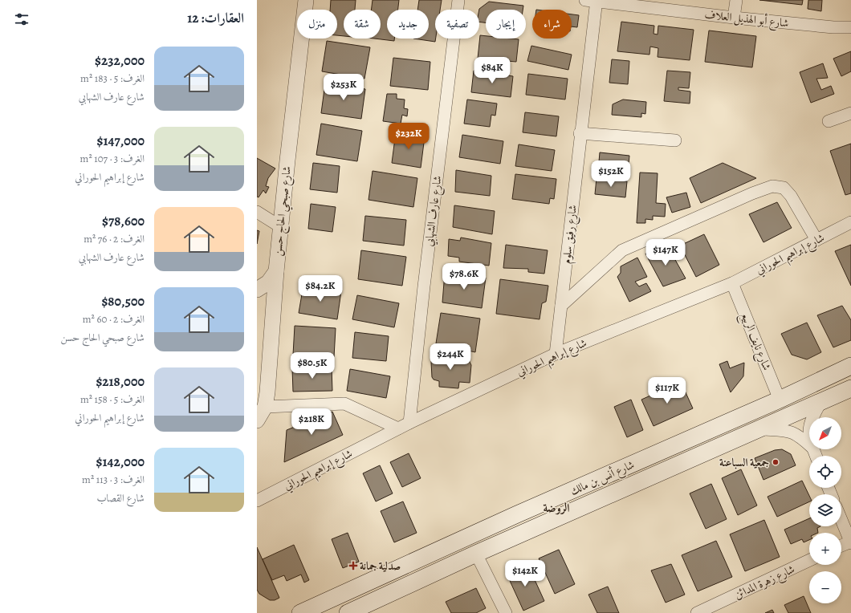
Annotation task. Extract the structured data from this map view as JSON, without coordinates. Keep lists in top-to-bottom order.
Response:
{
  "streets": {
    "main road": ["شارع أنس بن مالك"],
    "street": [
      "شارع أبو الهذيل العلاف",
      "شارع صبحي الحاج حسن",
      "شارع عارف الشهابي",
      "شارع رفيق سلوم",
      "شارع إبراهيم الحوراني",
      "شارع نايف الربيع",
      "شارع زهرة المدائن"
    ]
  },
  "crossings": [
    ["شارع أبو الهذيل العلاف", "شارع رفيق سلوم"],
    ["شارع عارف الشهابي", "شارع إبراهيم الحوراني"],
    ["شارع رفيق سلوم", "شارع إبراهيم الحوراني"],
    ["شارع إبراهيم الحوراني", "شارع نايف الربيع"],
    ["شارع نايف الربيع", "شارع أنس بن مالك"]
  ],
  "districts": ["الروضة"],
  "places": {
    "other": ["جمعية السباعنة"],
    "health": ["صدلية جمانة"]
  },
  "north": "bottom left",
  "page": {
    "heading": "العقارات: 12",
    "chip": [
      "شراء",
      "إيجار",
      "تصفية",
      "جديد",
      "شقة",
      "منزل"
    ],
    "list": [
      {
        "name": "$232,000",
        "note": "الغرف: 5 · 183 m² · شارع عارف الشهابي"
      },
      {
        "name": "$147,000",
        "note": "الغرف: 3 · 107 m² · شارع إبراهيم الحوراني"
      },
      {
        "name": "$78,600",
        "note": "الغرف: 2 · 76 m² · شارع عارف الشهابي"
      },
      {
        "name": "$80,500",
        "note": "الغرف: 2 · 60 m² · شارع صبحي الحاج حسن"
      },
      {
        "name": "$218,000",
        "note": "الغرف: 5 · 158 m² · شارع إبراهيم الحوراني"
      },
      {
        "name": "$142,000",
        "note": "الغرف: 3 · 113 m² · شارع القصاب"
      }
    ],
    "price": [
      "$84K",
      "$253K",
      "$232K",
      "$152K",
      "$147K",
      "$78.6K",
      "$84.2K",
      "$244K",
      "$80.5K",
      "$117K",
      "$218K",
      "$142K"
    ],
    "map_buttons": ["+", "−"]
  }
}
